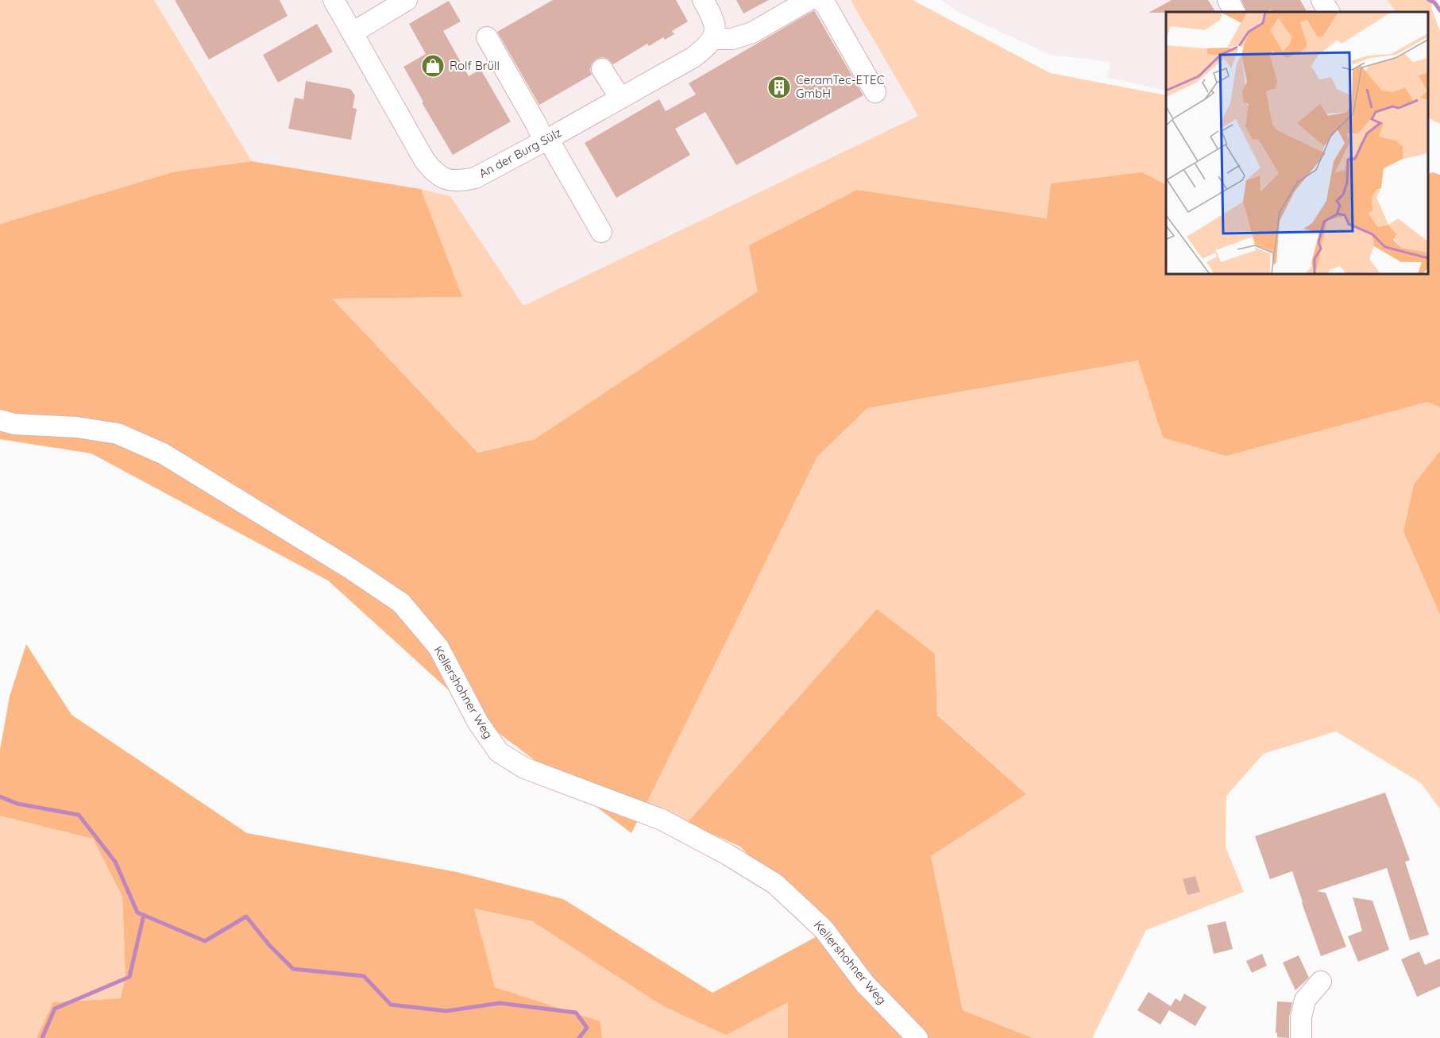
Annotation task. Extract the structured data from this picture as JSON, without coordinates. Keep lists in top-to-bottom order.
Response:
{
  "streets": {
    "street": ["An der Burg Sülz", "Kellershohner Weg"]
  },
  "places": {
    "shop": ["Rolf Brüll"],
    "building": ["CeramTec-ETEC GmbH"]
  }
}
